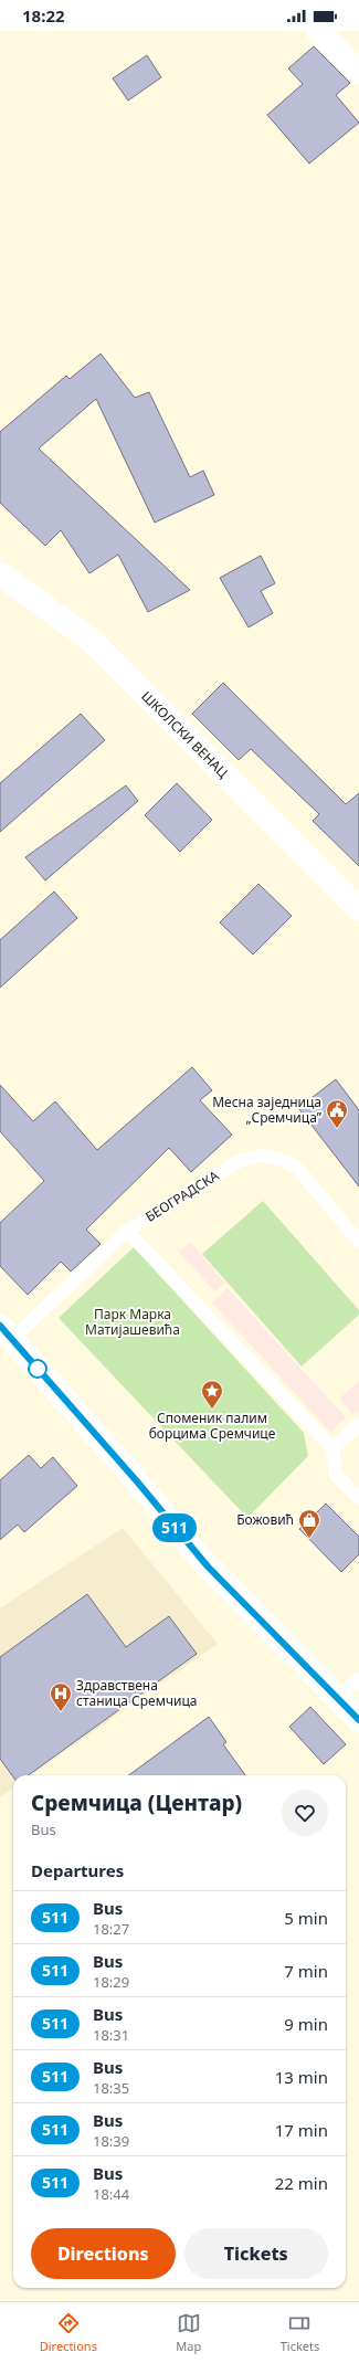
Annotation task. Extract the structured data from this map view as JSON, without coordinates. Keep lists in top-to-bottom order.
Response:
{
  "streets": {
    "street": ["ШКОЛСКИ ВЕНАЦ", "БЕОГРАДСКА"]
  },
  "parks": ["Парк Марка Матијашевића"],
  "places": {
    "public building": ["Месна заједница „Сремчица”"],
    "place": ["Споменик палим борцима Сремчице"],
    "shop": ["Божовић"],
    "hospital": ["Здравствена станица Сремчица"]
  },
  "lines": ["bus line 511"],
  "page": {
    "status": "18:22",
    "on_map": "511",
    "heading": [
      ["Сремчица (Центар)", "Bus"],
      "Departures"
    ],
    "list": [
      {
        "mark": "511",
        "name": "Bus",
        "note": "18:27",
        "value": "5 min"
      },
      {
        "mark": "511",
        "name": "Bus",
        "note": "18:29",
        "value": "7 min"
      },
      {
        "mark": "511",
        "name": "Bus",
        "note": "18:31",
        "value": "9 min"
      },
      {
        "mark": "511",
        "name": "Bus",
        "note": "18:35",
        "value": "13 min"
      },
      {
        "mark": "511",
        "name": "Bus",
        "note": "18:39",
        "value": "17 min"
      },
      {
        "mark": "511",
        "name": "Bus",
        "note": "18:44",
        "value": "22 min"
      }
    ],
    "buttons": ["Directions", "Tickets"],
    "tabs": ["Directions", "Map", "Tickets"]
  }
}
